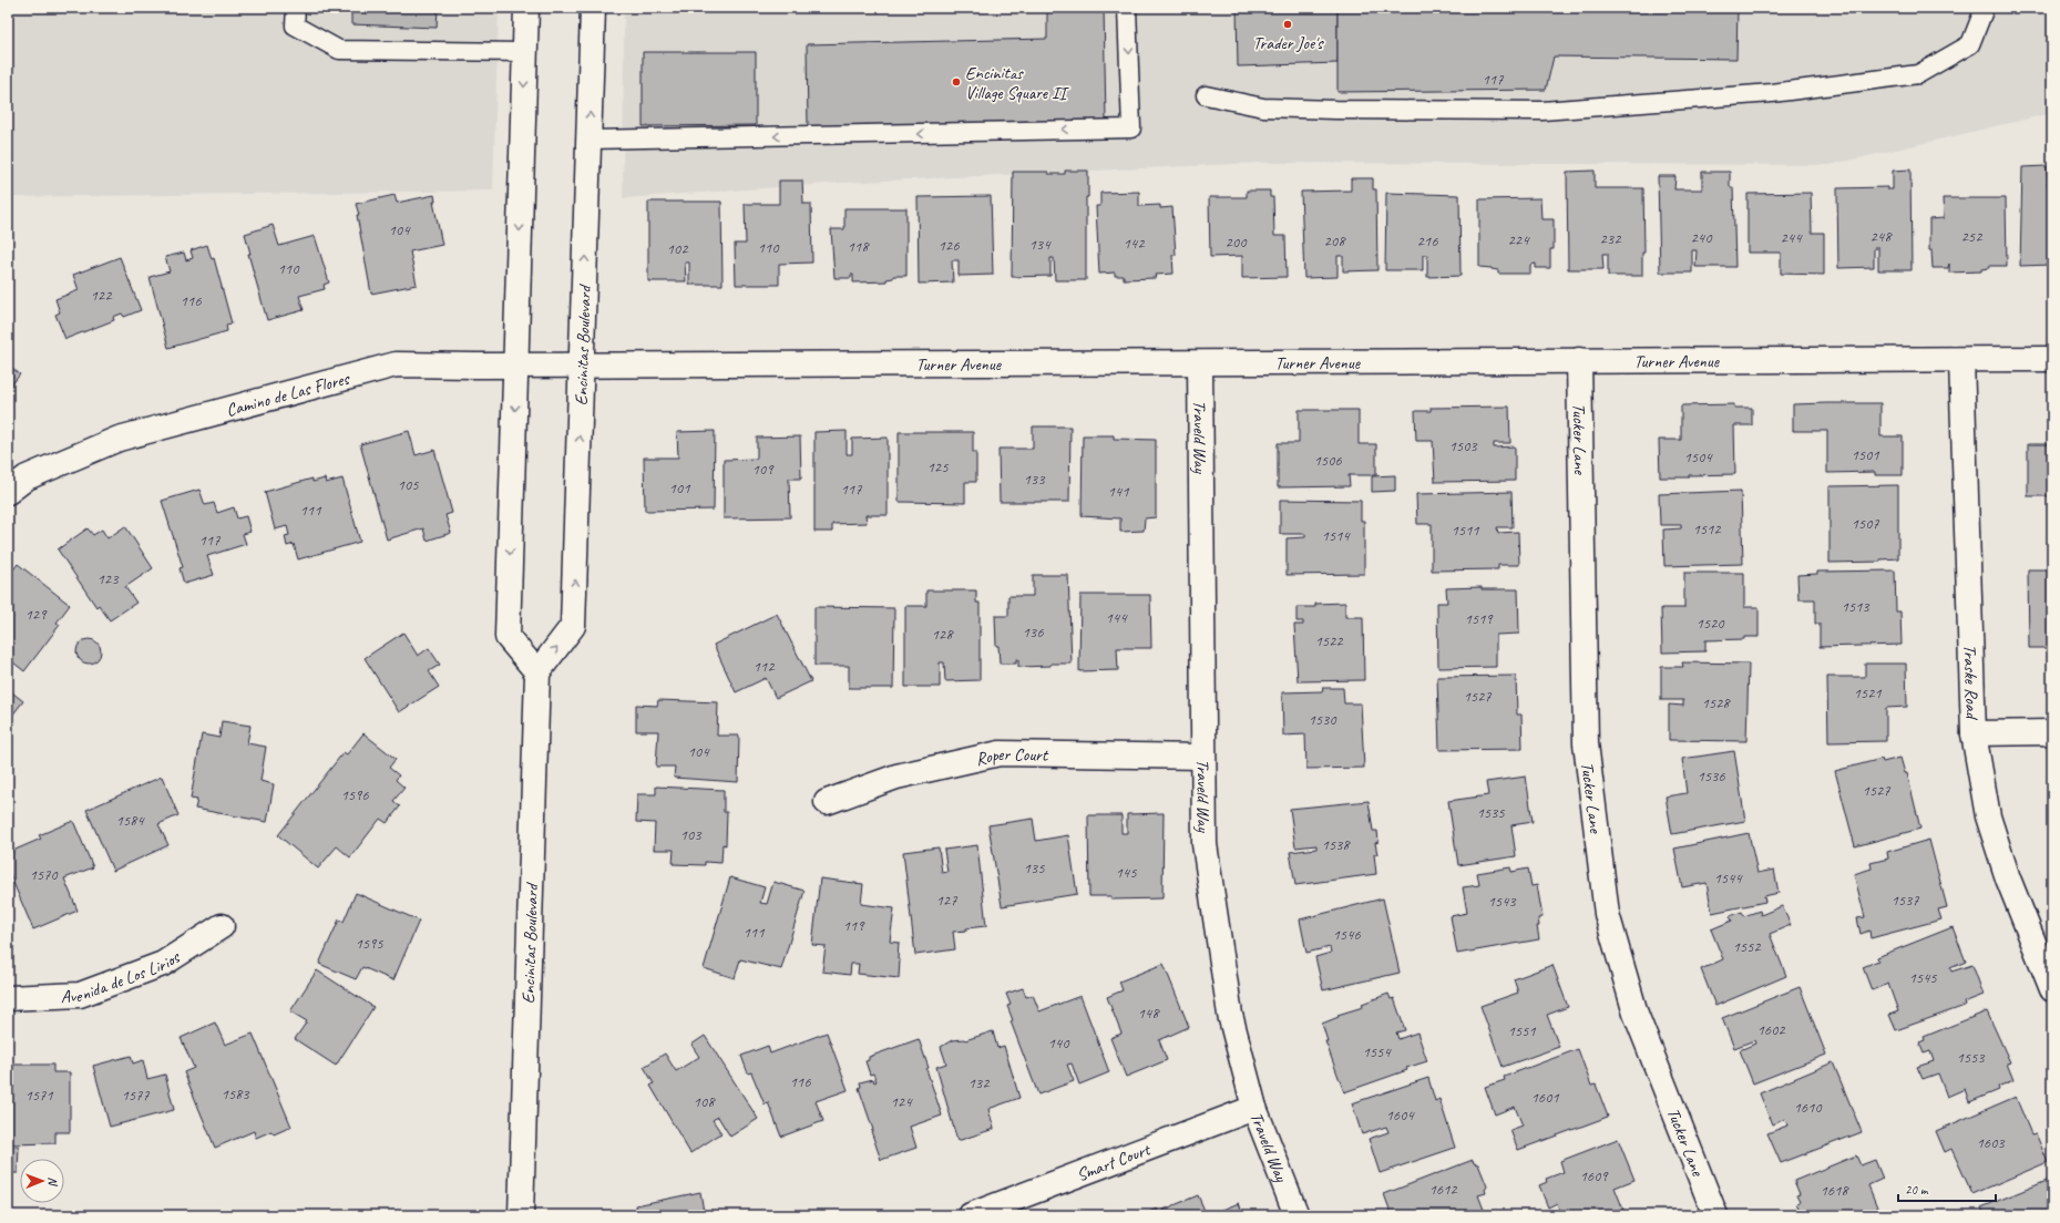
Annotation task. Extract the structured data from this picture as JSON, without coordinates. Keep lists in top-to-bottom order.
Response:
{
  "streets": {
    "street": [
      "Encinitas Boulevard",
      "Turner Avenue",
      "Camino de Las Flores",
      "Traveld Way",
      "Tucker Lane",
      "Traske Road",
      "Roper Court",
      "Avenida de Los Lirios",
      "Smart Court"
    ]
  },
  "crossings": [
    ["Encinitas Boulevard", "Turner Avenue"],
    ["Encinitas Boulevard", "Camino de Las Flores"],
    ["Turner Avenue", "Camino de Las Flores"],
    ["Turner Avenue", "Traveld Way"],
    ["Turner Avenue", "Tucker Lane"],
    ["Turner Avenue", "Traske Road"],
    ["Traveld Way", "Roper Court"],
    ["Traveld Way", "Smart Court"]
  ],
  "places": ["Trader Joe's", "Encinitas Village Square II"],
  "house_numbers": [
    "117",
    "104",
    "248",
    "252",
    "240",
    "244",
    "232",
    "224",
    "208",
    "216",
    "200",
    "142",
    "134",
    "126",
    "118",
    "110",
    "102",
    "110",
    "122",
    "116",
    "1503",
    "1501",
    "1504",
    "1506",
    "125",
    "109",
    "133",
    "105",
    "101",
    "117",
    "141",
    "111",
    "1507",
    "1512",
    "1511",
    "1514",
    "117",
    "123",
    "1513",
    "129",
    "144",
    "1519",
    "1520",
    "136",
    "128",
    "1522",
    "112",
    "1521",
    "1527",
    "1528",
    "1530",
    "104",
    "1536",
    "1527",
    "1596",
    "1535",
    "1584",
    "103",
    "1538",
    "135",
    "145",
    "1570",
    "1544",
    "127",
    "1537",
    "1543",
    "119",
    "111",
    "1546",
    "1595",
    "1552",
    "1545",
    "148",
    "1602",
    "1551",
    "140",
    "1554",
    "1553",
    "116",
    "132",
    "1583",
    "1571",
    "1577",
    "1601",
    "108",
    "124",
    "1610",
    "1604",
    "1603",
    "1609",
    "1612",
    "1618"
  ],
  "scale_bar": "20 m",
  "north": "right"
}
